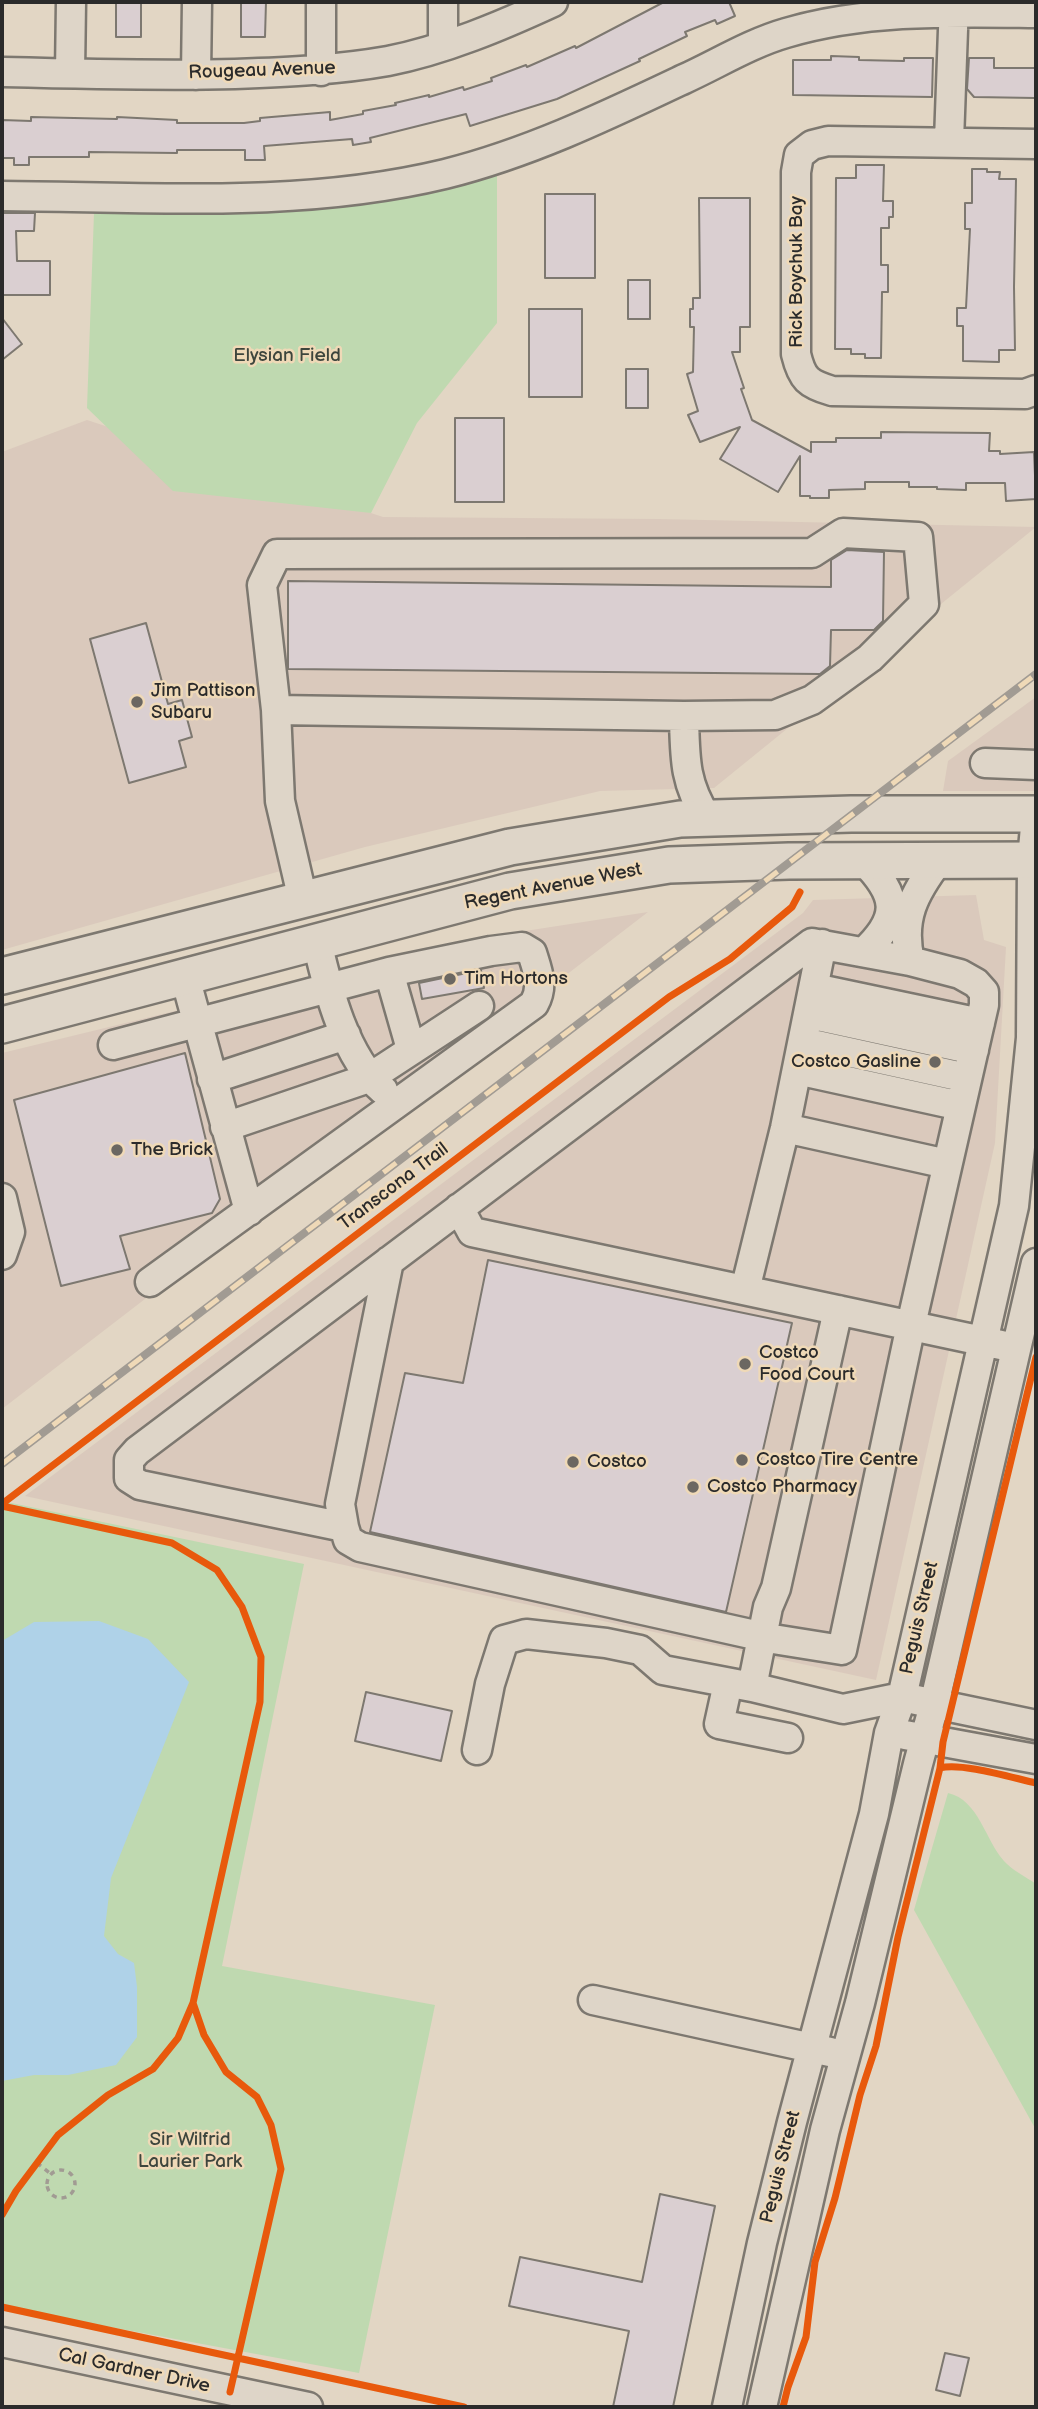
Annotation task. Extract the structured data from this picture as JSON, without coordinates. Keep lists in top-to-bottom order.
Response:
{
  "streets": {
    "main road": ["Regent Avenue West"],
    "street": [
      "Rougeau Avenue",
      "Rick Boychuk Bay",
      "Peguis Street",
      "Cal Gardner Drive"
    ],
    "cycle path": ["Transcona Trail"]
  },
  "crossings": [
    ["Regent Avenue West", "Peguis Street"]
  ],
  "parks": ["Elysian Field", "Sir Wilfrid Laurier Park"],
  "places": [
    "Jim Pattison Subaru",
    "Tim Hortons",
    "Costco Gasline",
    "The Brick",
    "Costco Food Court",
    "Costco Tire Centre",
    "Costco",
    "Costco Pharmacy"
  ]
}
